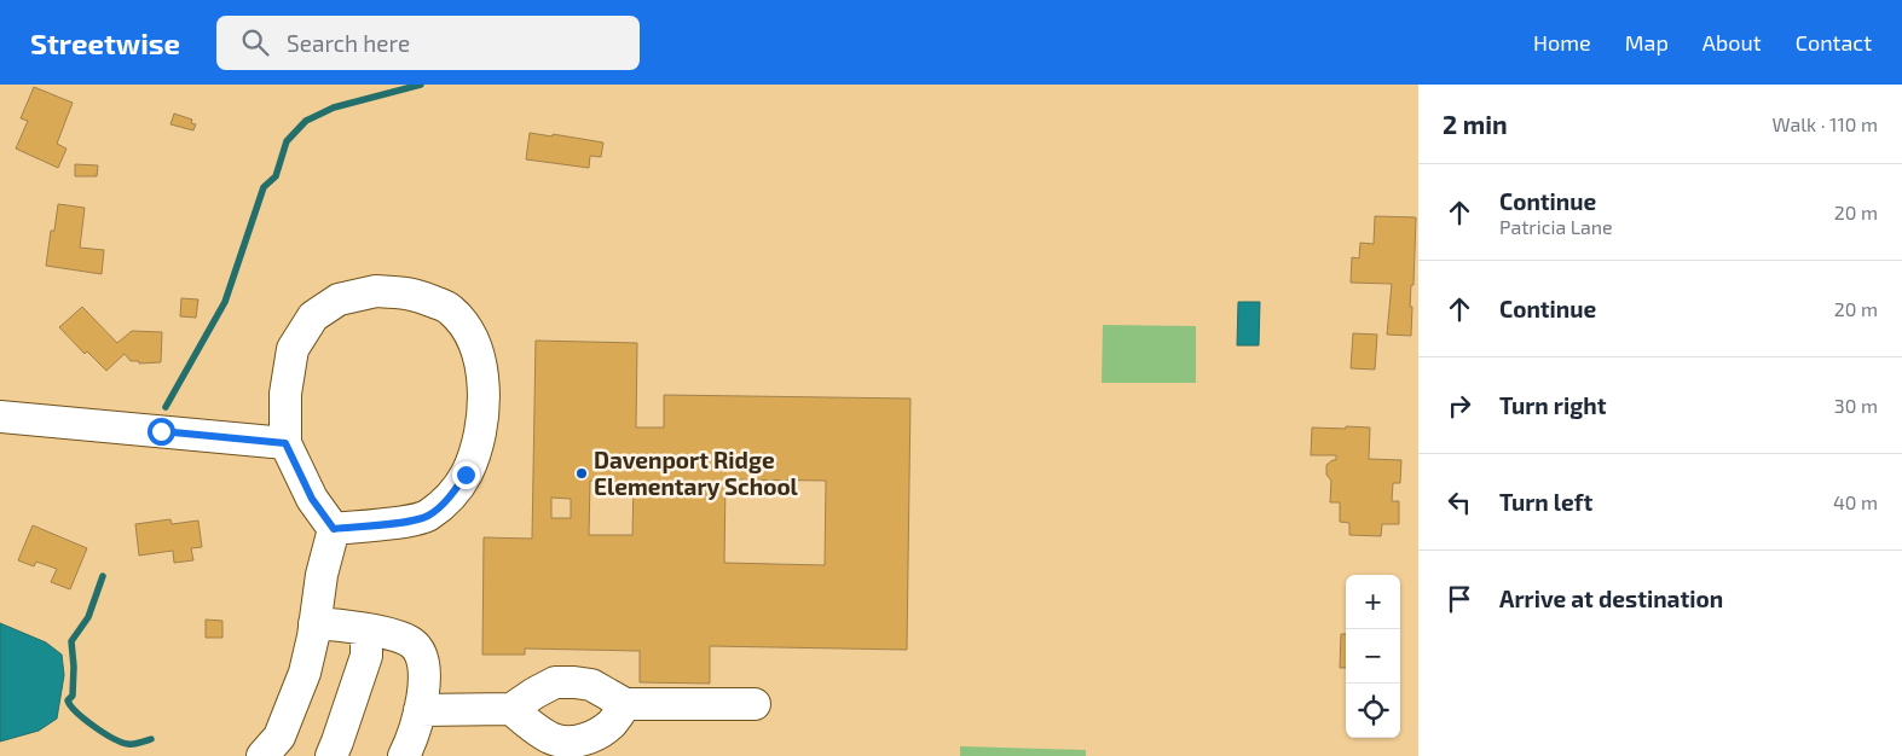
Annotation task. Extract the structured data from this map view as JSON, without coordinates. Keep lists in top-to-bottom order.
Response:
{
  "places": ["Davenport Ridge Elementary School"],
  "page": {
    "header": "Streetwise",
    "search": "Search here",
    "nav": [
      "Home",
      "Map",
      "About",
      "Contact"
    ],
    "heading": ["2 min", "Walk · 110 m"],
    "list": [
      ["Continue", "Patricia Lane", "20 m"],
      ["Continue", "20 m"],
      ["Turn right", "30 m"],
      ["Turn left", "40 m"],
      "Arrive at destination"
    ],
    "map_buttons": ["+", "−"]
  }
}
